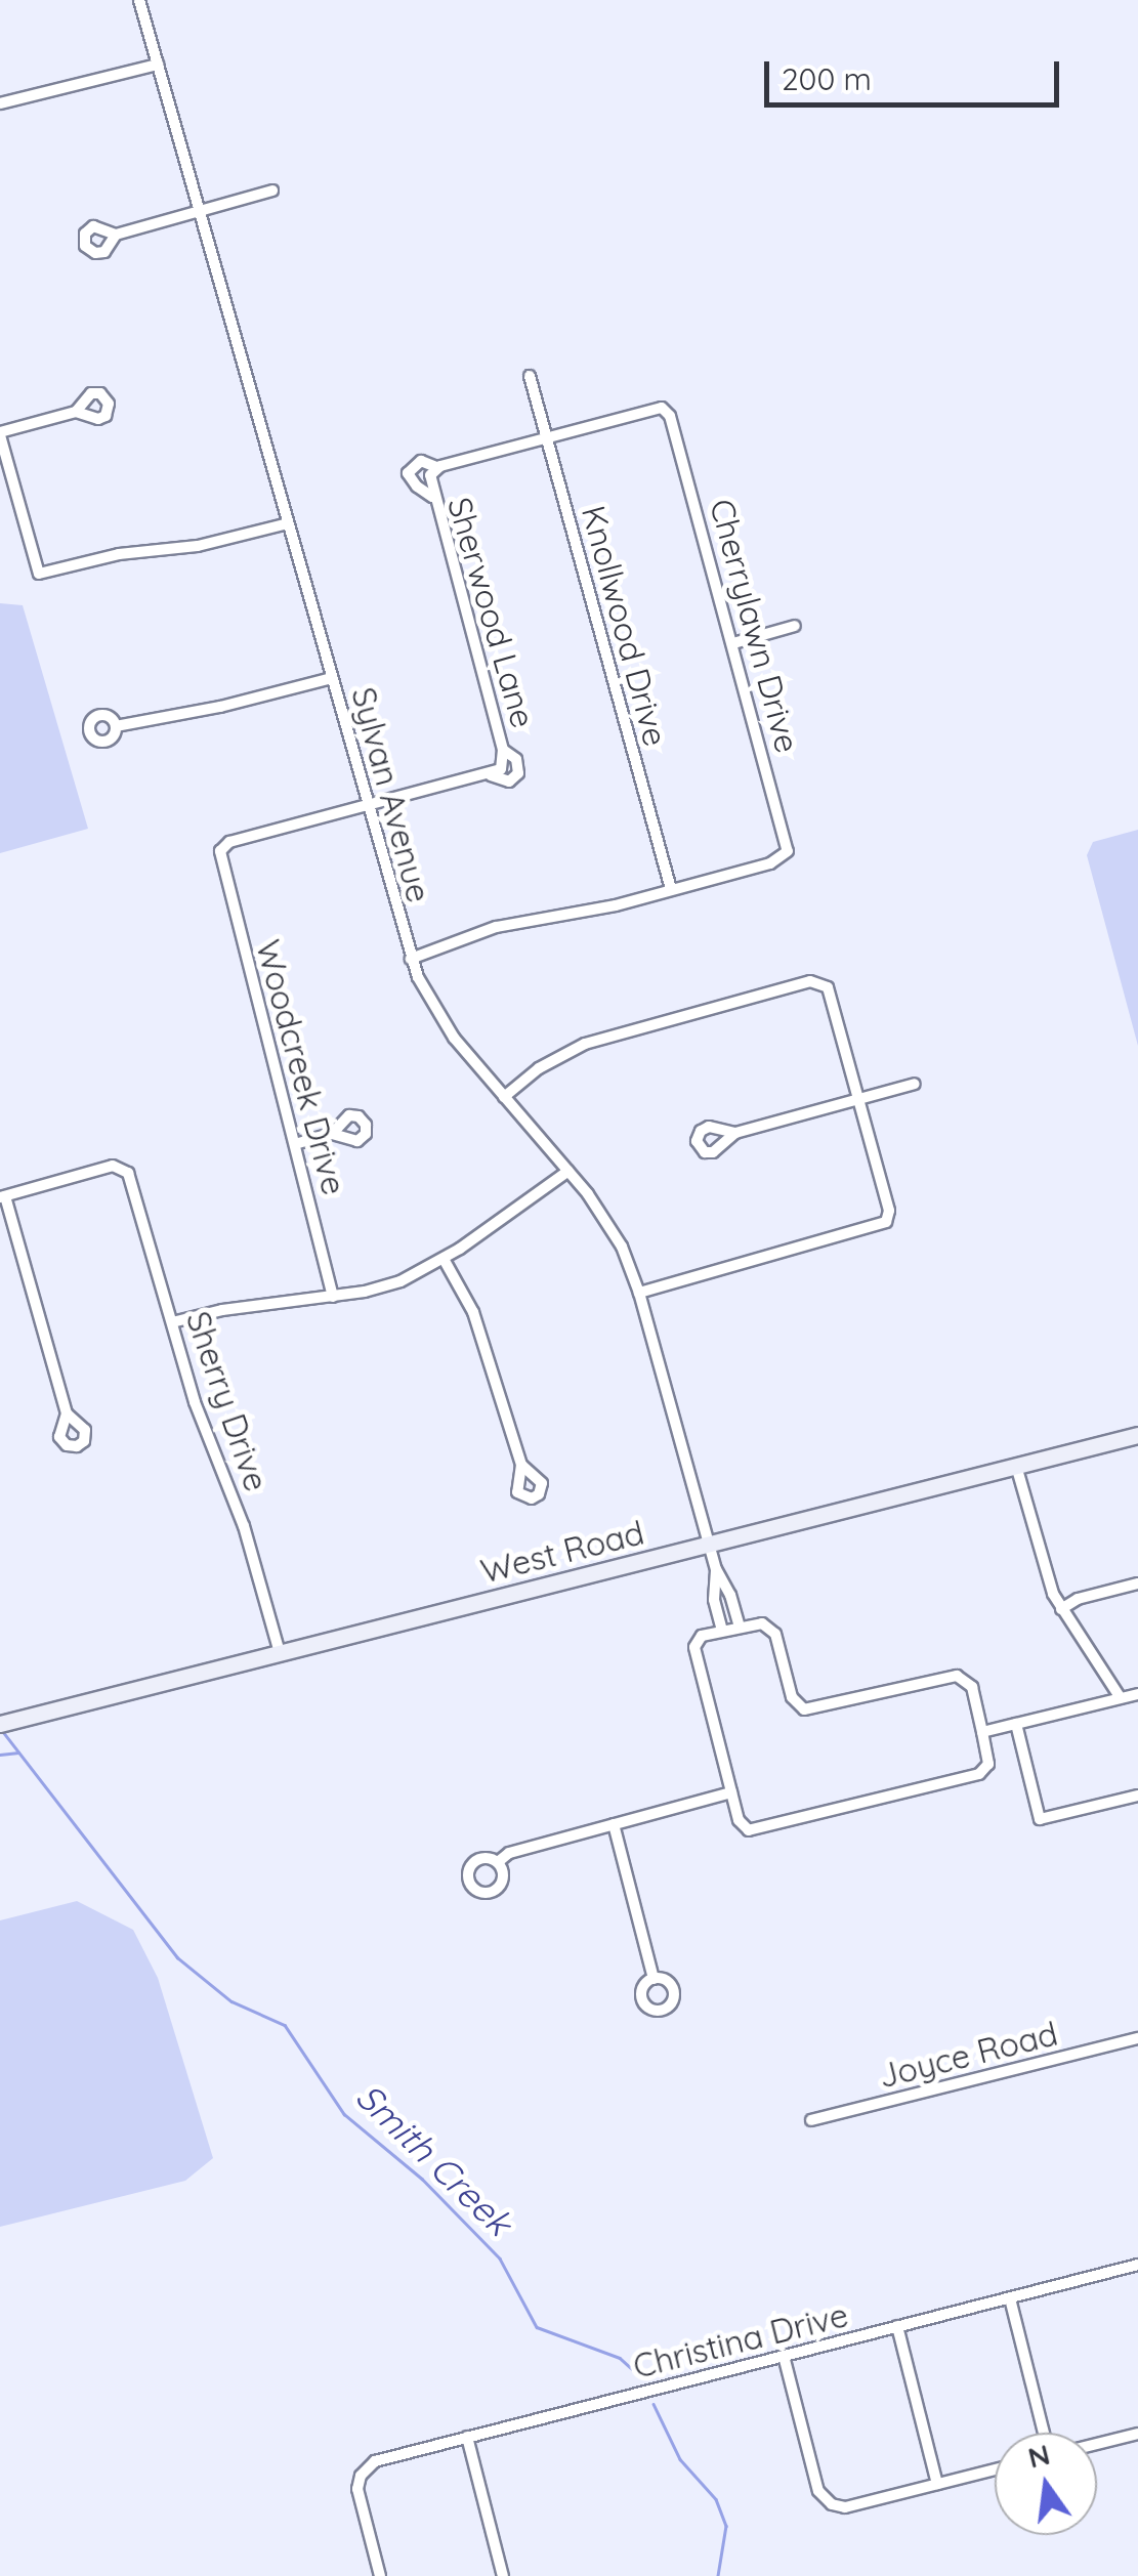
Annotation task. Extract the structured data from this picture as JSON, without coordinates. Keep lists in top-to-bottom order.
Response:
{
  "streets": {
    "street": [
      "Sherwood Lane",
      "Knollwood Drive",
      "Cherrylawn Drive",
      "Sylvan Avenue",
      "Woodcreek Drive",
      "Sherry Drive",
      "West Road",
      "Joyce Road",
      "Christina Drive"
    ]
  },
  "crossings": [
    ["Knollwood Drive", "Cherrylawn Drive"],
    ["Sylvan Avenue", "Woodcreek Drive"],
    ["Sylvan Avenue", "West Road"],
    ["Sherry Drive", "West Road"]
  ],
  "water": ["Smith Creek"],
  "scale_bar": "200 m",
  "north": "top"
}
